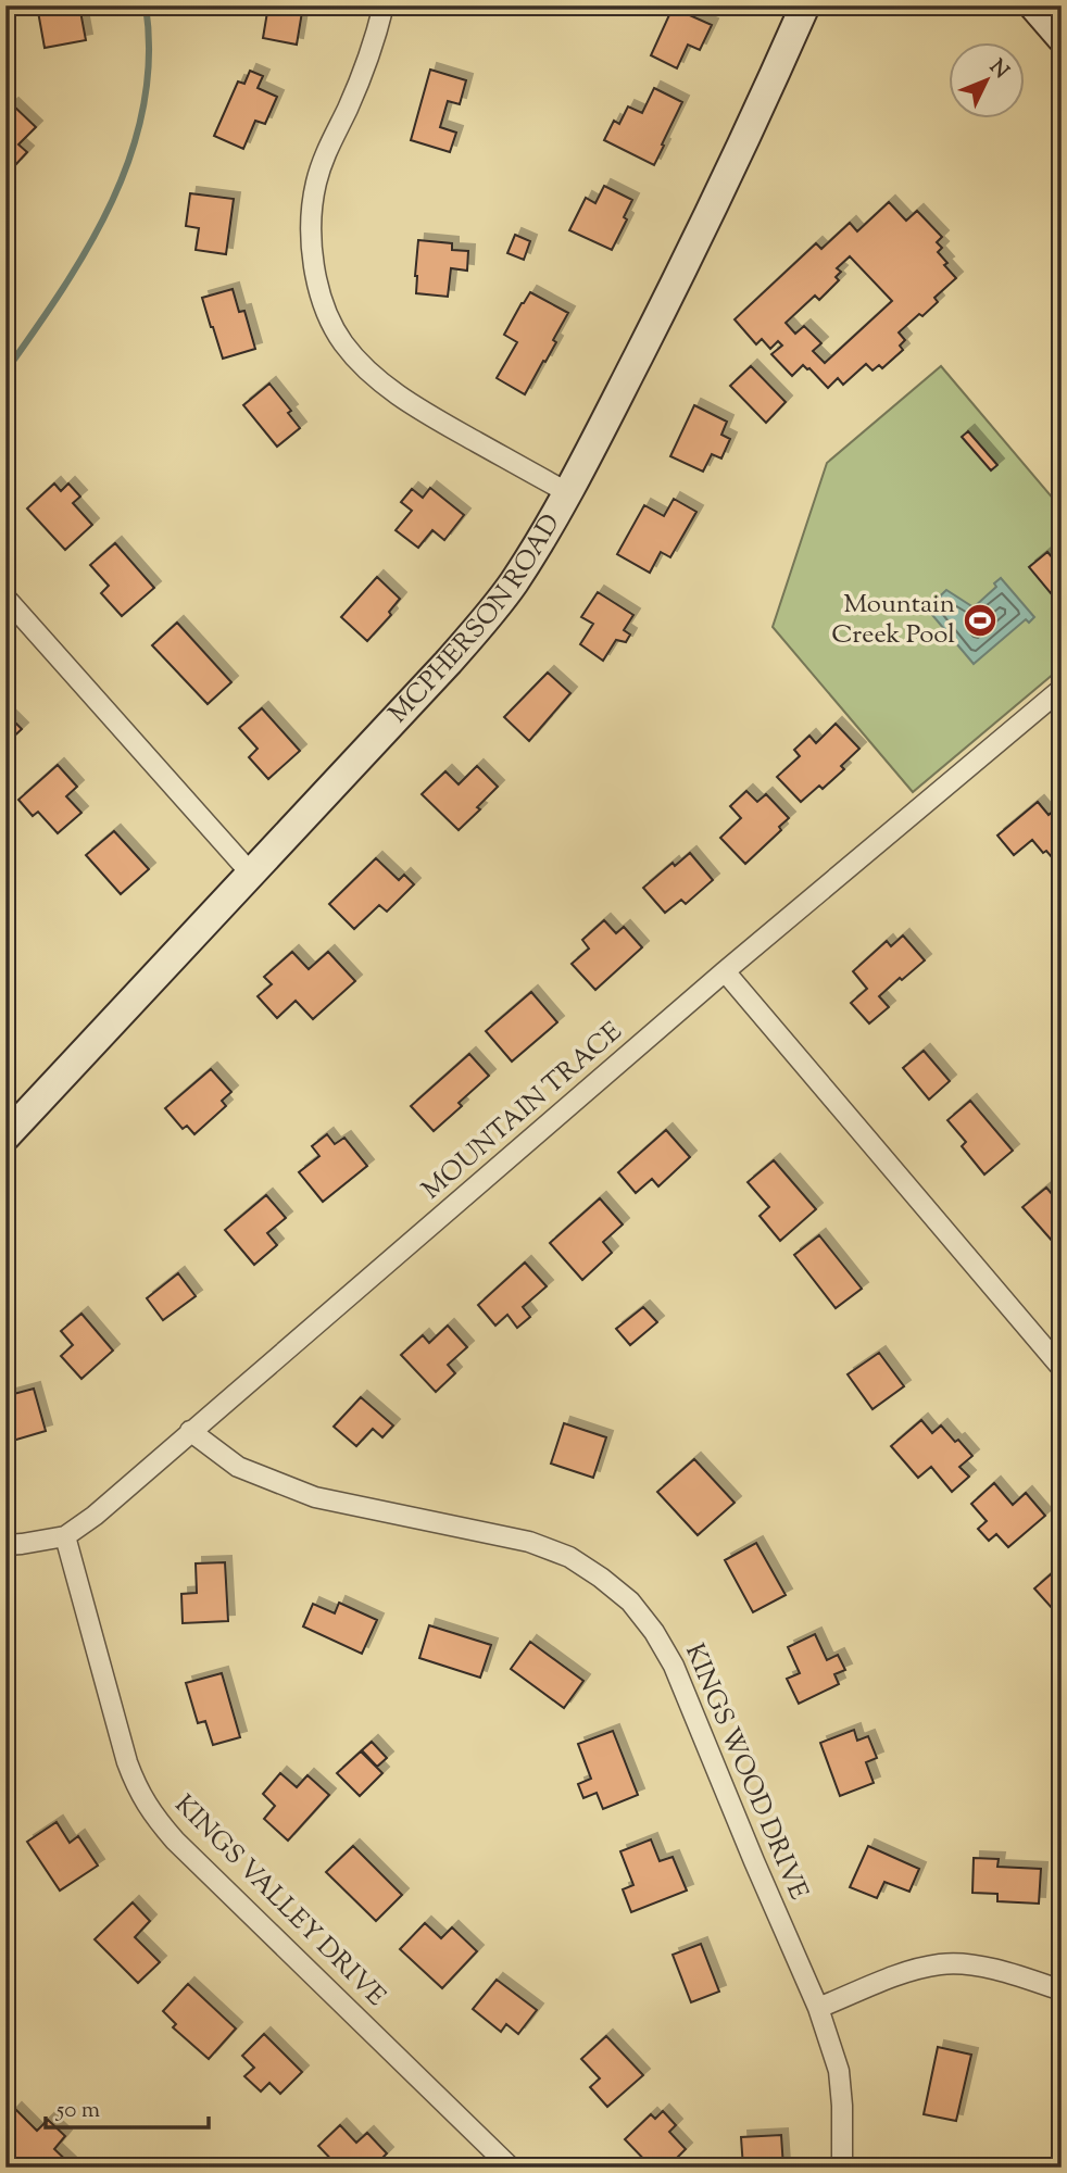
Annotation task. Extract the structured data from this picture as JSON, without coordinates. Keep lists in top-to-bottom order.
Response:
{
  "streets": {
    "street": [
      "MCPHERSON ROAD",
      "MOUNTAIN TRACE",
      "KINGS WOOD DRIVE",
      "KINGS VALLEY DRIVE"
    ]
  },
  "crossings": [
    ["MOUNTAIN TRACE", "KINGS WOOD DRIVE"],
    ["MOUNTAIN TRACE", "KINGS VALLEY DRIVE"]
  ],
  "places": {
    "sports": ["Mountain Creek Pool"]
  },
  "scale_bar": "50 m",
  "north": "top right"
}
